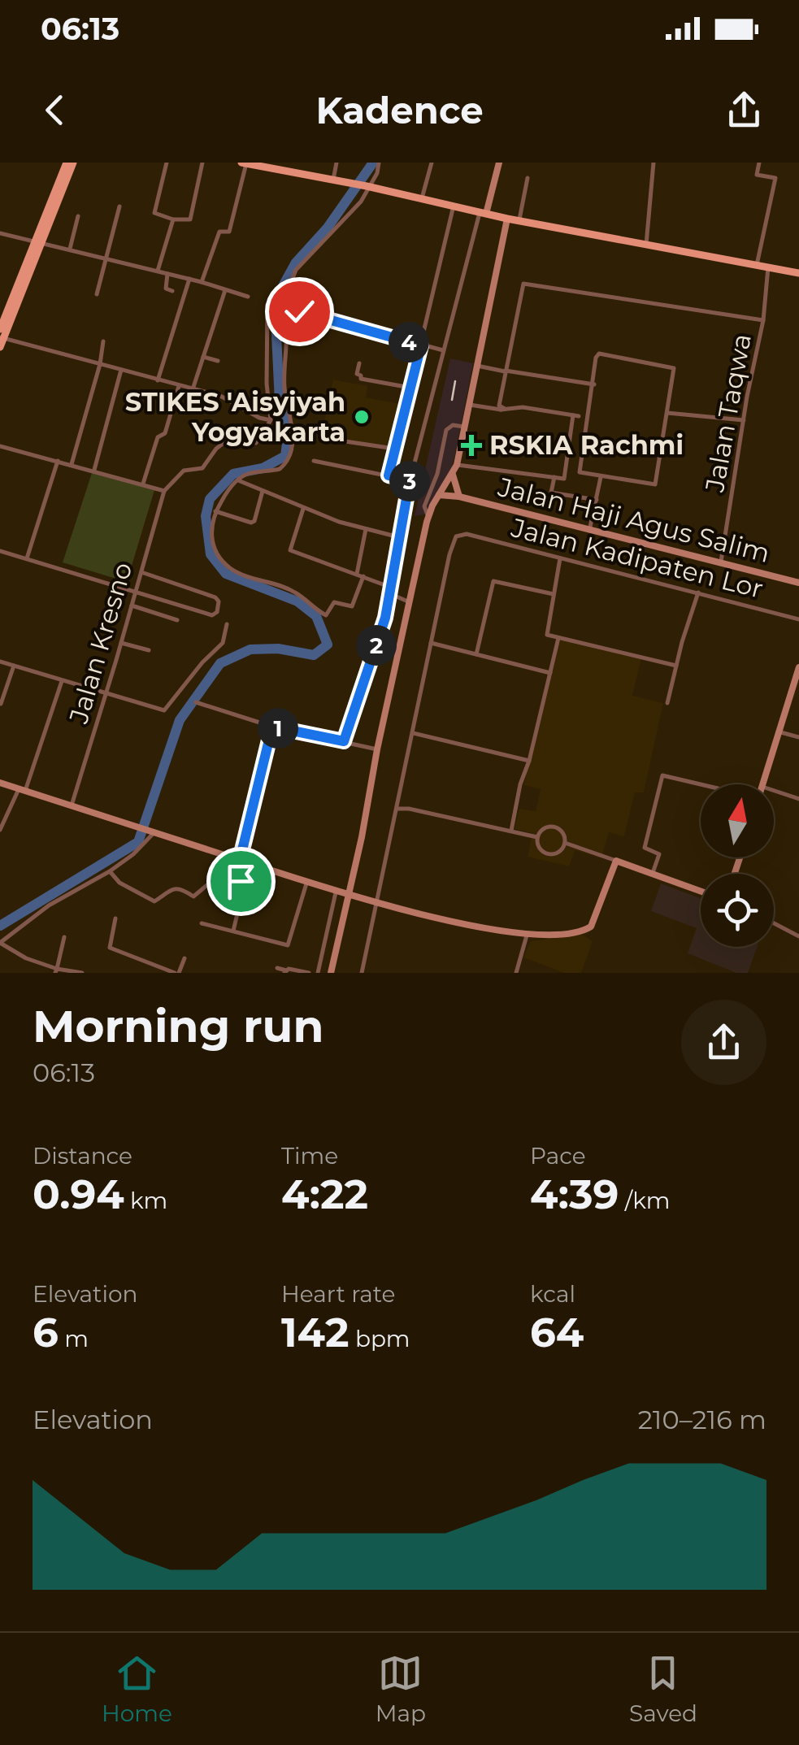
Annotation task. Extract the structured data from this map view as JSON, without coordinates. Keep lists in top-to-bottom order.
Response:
{
  "streets": {
    "street": [
      "Jalan Taqwa",
      "Jalan Haji Agus Salim",
      "Jalan Kadipaten Lor",
      "Jalan Kresno"
    ]
  },
  "crossings": [
    ["Jalan Taqwa", "Jalan Haji Agus Salim"]
  ],
  "places": {
    "other": ["STIKES 'Aisyiyah Yogyakarta"],
    "health": ["RSKIA Rachmi"]
  },
  "north": "top",
  "page": {
    "status": "06:13",
    "header": "Kadence",
    "pins": [
      "4",
      "3",
      "2",
      "1"
    ],
    "heading": ["Morning run", "06:13"],
    "stats": [
      ["Distance", "0.94 km"],
      ["Time", "4:22"],
      ["Pace", "4:39 /km"],
      ["Elevation", "6 m"],
      ["Heart rate", "142 bpm"],
      ["kcal", "64"]
    ],
    "chart": ["Elevation", "210–216 m"],
    "tabs": ["Home", "Map", "Saved"]
  }
}
